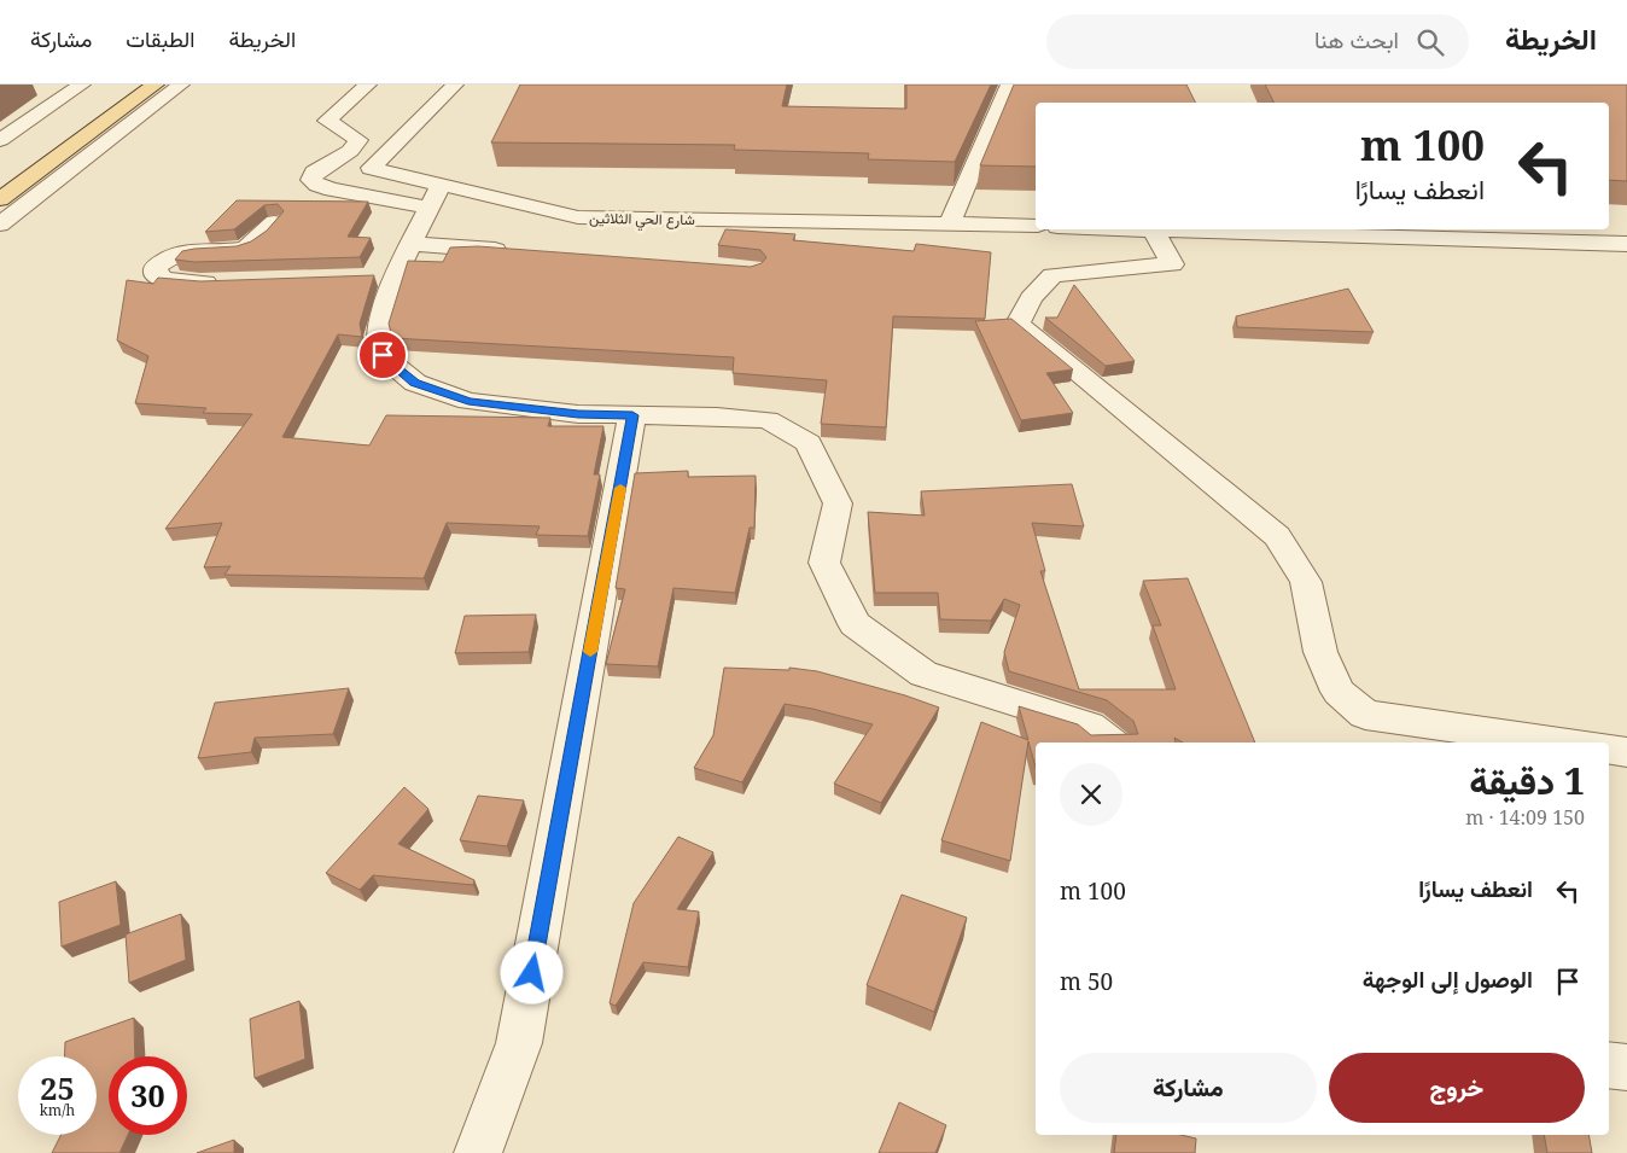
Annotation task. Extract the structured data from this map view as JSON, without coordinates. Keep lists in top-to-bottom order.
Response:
{
  "streets": {
    "street": ["شارع الحي الثلاثين"]
  },
  "page": {
    "header": "الخريطة",
    "search": "ابحث هنا",
    "nav": ["الخريطة", "الطبقات", "مشاركة"],
    "turn": ["100 m", "انعطف يسارًا"],
    "heading": ["1 دقيقة", "150 m · 14:09"],
    "list": [
      {
        "name": "انعطف يسارًا",
        "value": "100 m"
      },
      {
        "name": "الوصول إلى الوجهة",
        "value": "50 m"
      }
    ],
    "buttons": ["خروج", "مشاركة"],
    "speed": "25 km/h",
    "limit": "30"
  }
}
